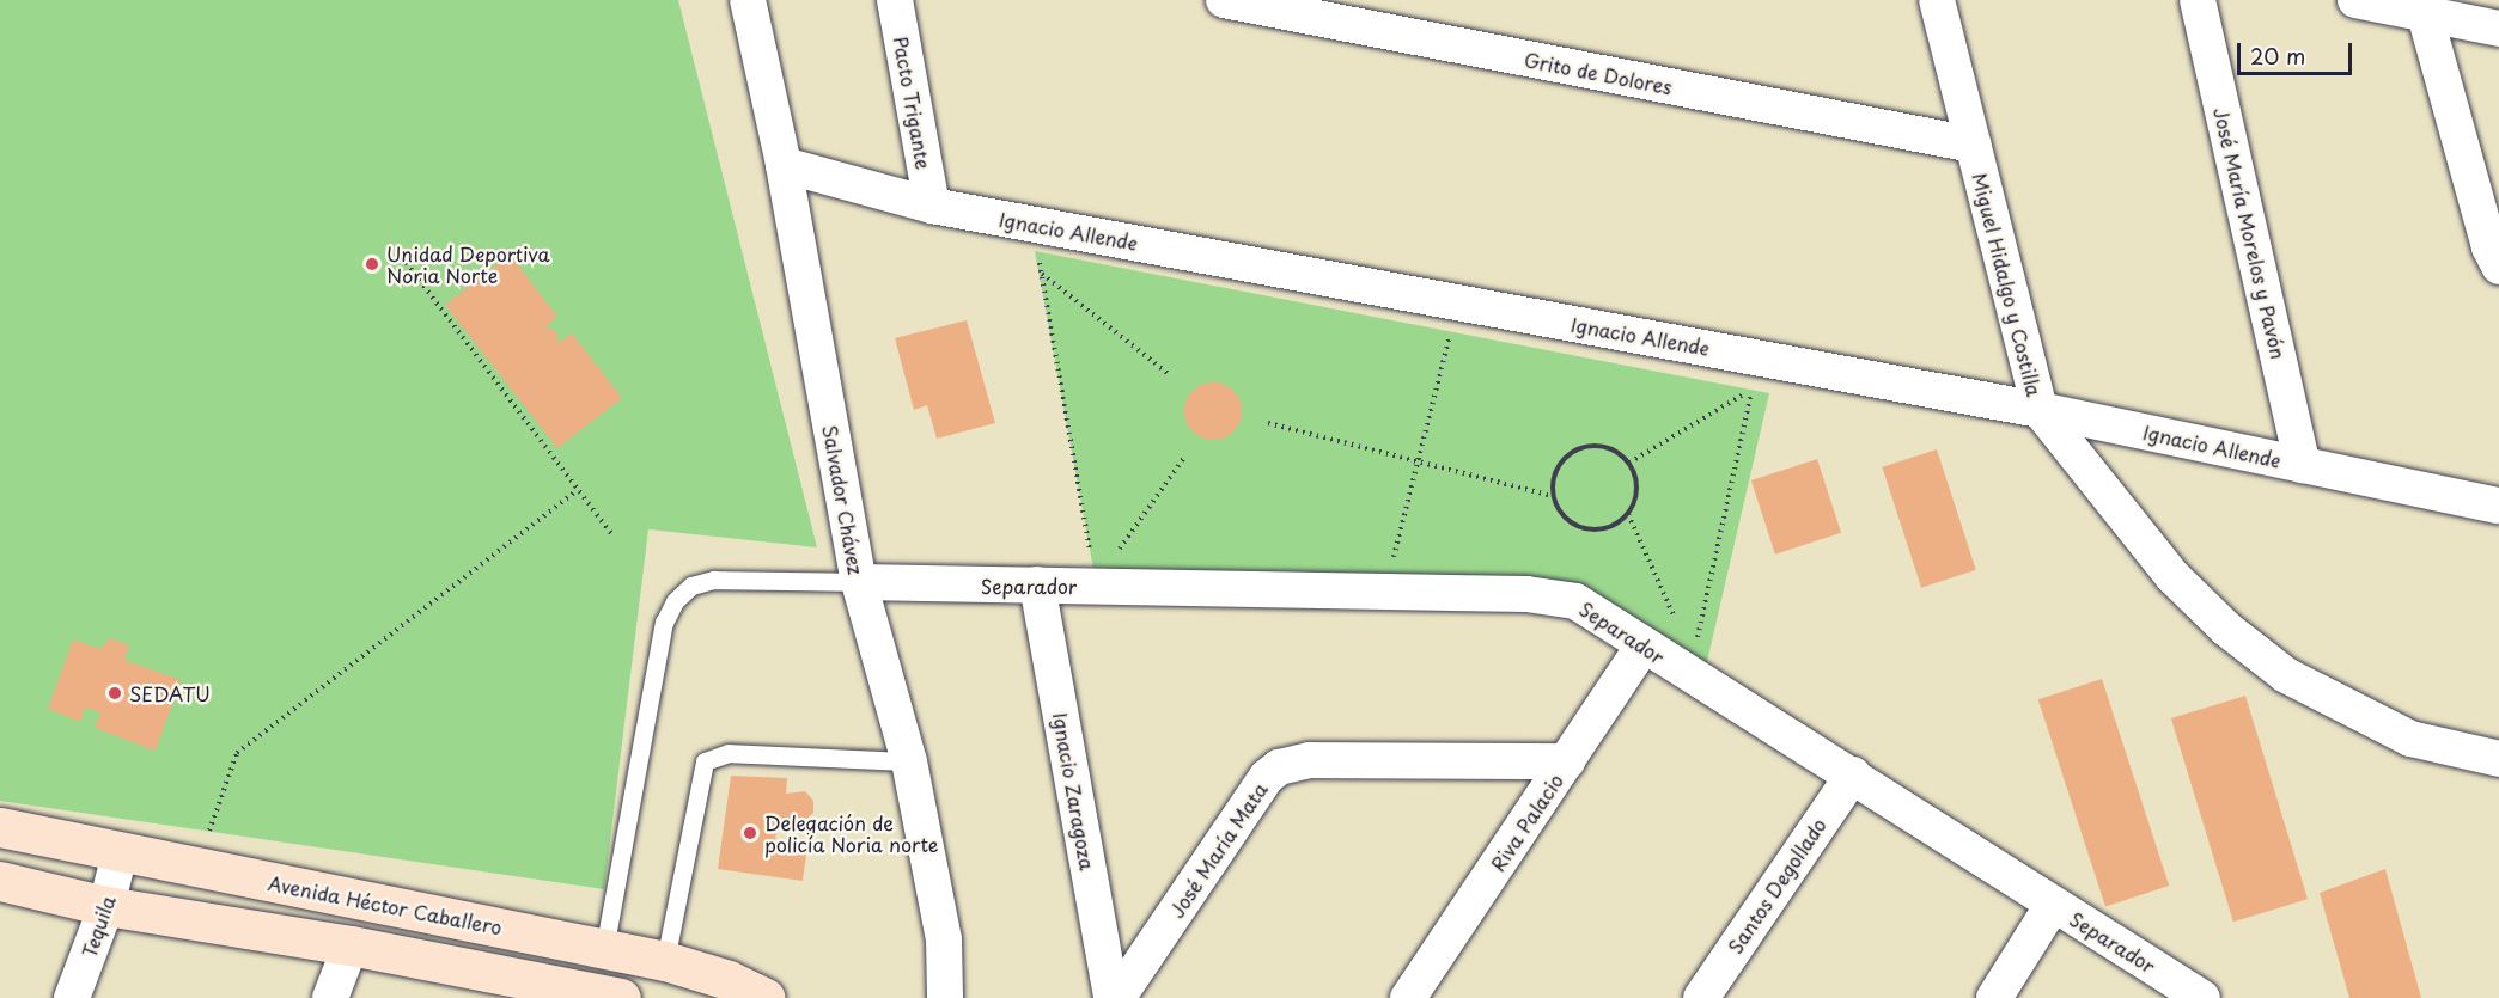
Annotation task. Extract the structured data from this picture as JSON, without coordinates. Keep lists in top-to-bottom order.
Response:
{
  "streets": {
    "main road": ["Avenida Héctor Caballero"],
    "street": [
      "Grito de Dolores",
      "Pacto Trigante",
      "Ignacio Allende",
      "José María Morelos y Pavón",
      "Miguel Hidalgo y Costilla",
      "Salvador Chávez",
      "Separador",
      "Ignacio Zaragoza",
      "Riva Palacio",
      "José María Mata",
      "Santos Degollado",
      "Tequila"
    ]
  },
  "crossings": [
    ["Grito de Dolores", "Miguel Hidalgo y Costilla"],
    ["Pacto Trigante", "Ignacio Allende"],
    ["Ignacio Allende", "José María Morelos y Pavón"],
    ["Ignacio Allende", "Miguel Hidalgo y Costilla"],
    ["Ignacio Allende", "Salvador Chávez"],
    ["Salvador Chávez", "Separador"],
    ["Separador", "Ignacio Zaragoza"],
    ["Separador", "Riva Palacio"],
    ["Separador", "Santos Degollado"],
    ["Riva Palacio", "José María Mata"],
    ["Avenida Héctor Caballero", "Tequila"]
  ],
  "places": ["Unidad Deportiva Noria Norte", "SEDATU", "Delegación de policía Noria norte"],
  "scale_bar": "20 m"
}
